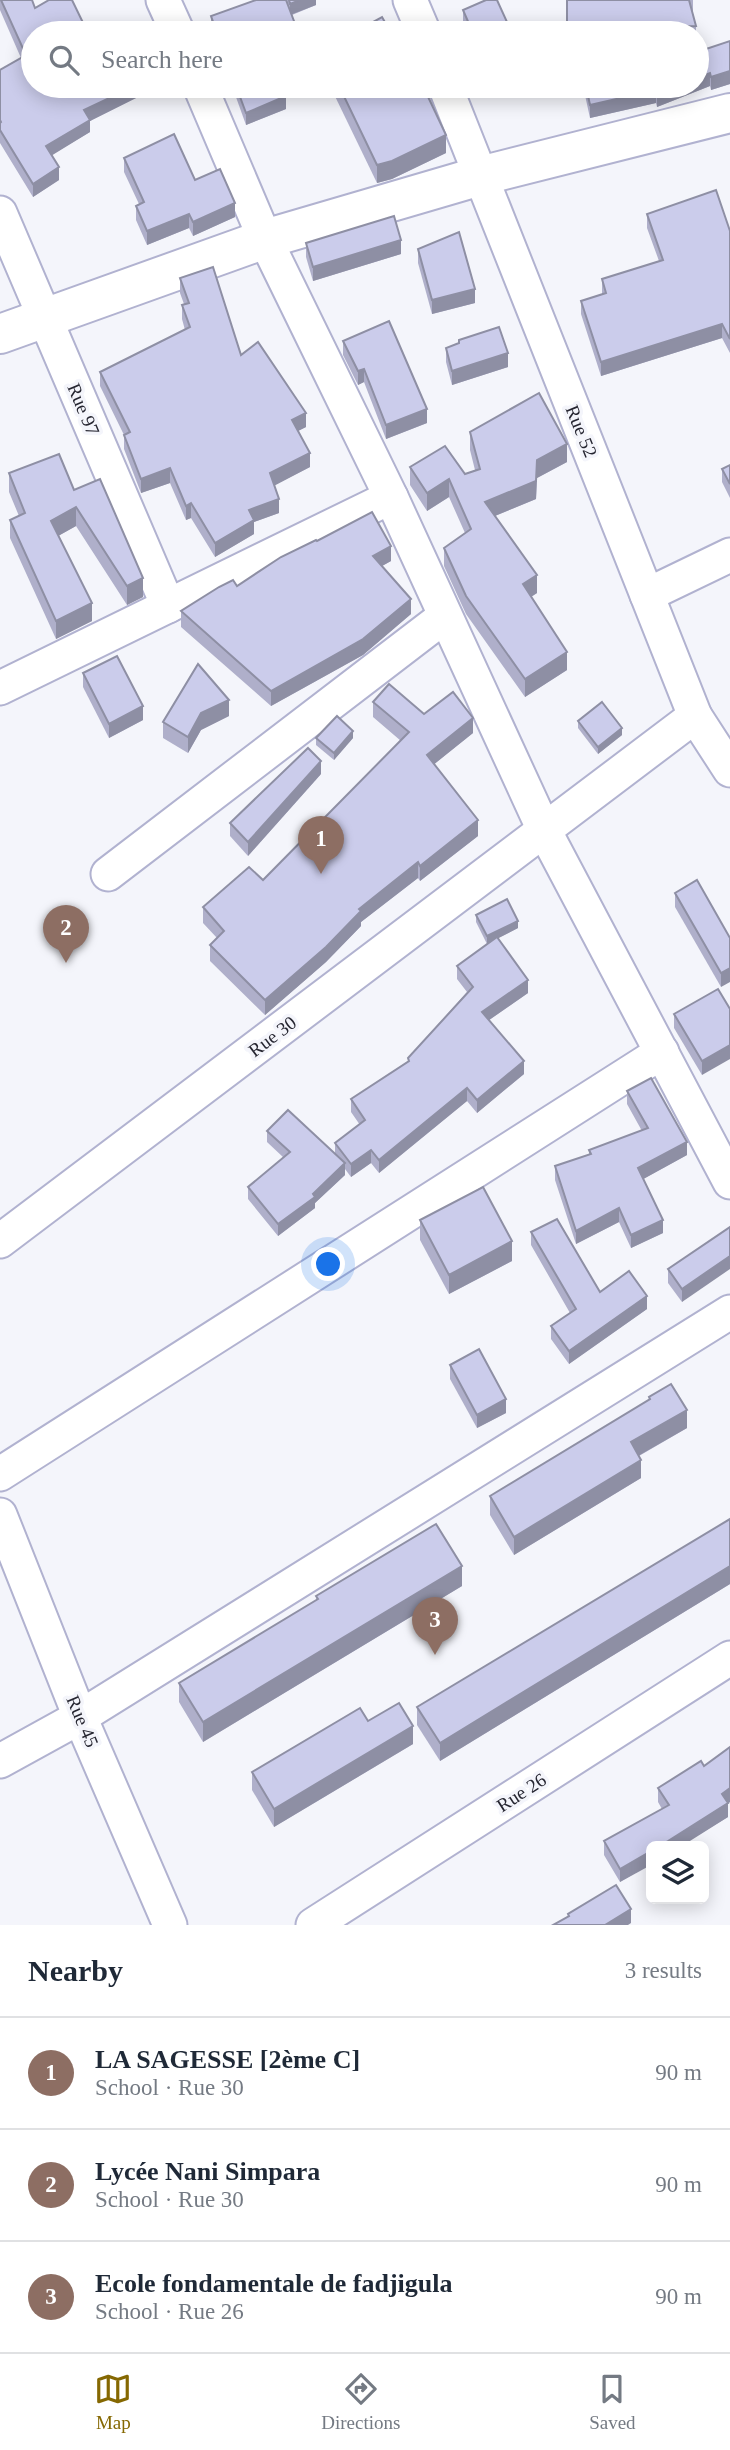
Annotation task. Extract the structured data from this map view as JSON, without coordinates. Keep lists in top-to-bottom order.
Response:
{
  "streets": {
    "street": [
      "Rue 97",
      "Rue 52",
      "Rue 30",
      "Rue 45",
      "Rue 26"
    ]
  },
  "crossings": [
    ["Rue 52", "Rue 30"]
  ],
  "page": {
    "search": "Search here",
    "pins": ["1", "2", "3"],
    "heading": ["Nearby", "3 results"],
    "list": [
      {
        "mark": "1",
        "name": "LA SAGESSE [2ème C]",
        "note": "School · Rue 30",
        "value": "90 m"
      },
      {
        "mark": "2",
        "name": "Lycée Nani Simpara",
        "note": "School · Rue 30",
        "value": "90 m"
      },
      {
        "mark": "3",
        "name": "Ecole fondamentale de fadjigula",
        "note": "School · Rue 26",
        "value": "90 m"
      }
    ],
    "nav": ["Map", "Directions", "Saved"]
  }
}
